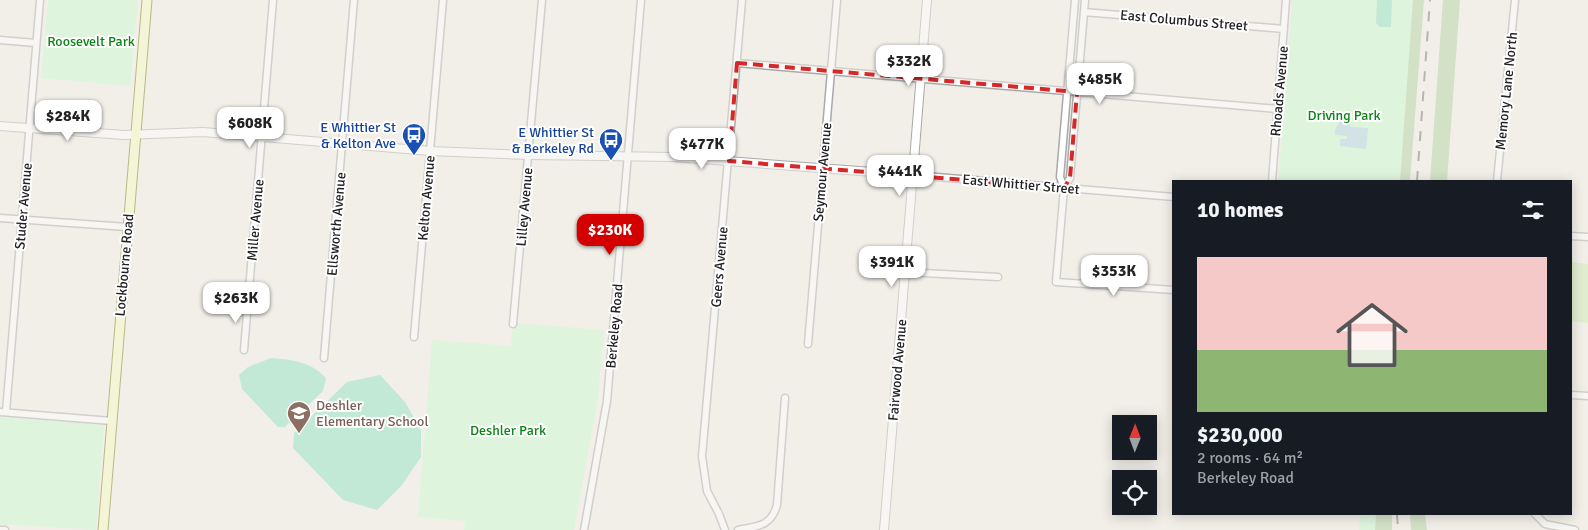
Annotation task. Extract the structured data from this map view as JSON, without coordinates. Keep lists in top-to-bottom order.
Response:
{
  "streets": {
    "main road": ["Lockbourne Road"],
    "street": [
      "East Columbus Street",
      "Rhoads Avenue",
      "Memory Lane North",
      "Seymour Avenue",
      "East Whittier Street",
      "Kelton Avenue",
      "Studer Avenue",
      "Lilley Avenue",
      "Miller Avenue",
      "Ellsworth Avenue",
      "Geers Avenue",
      "Berkeley Road",
      "Fairwood Avenue"
    ]
  },
  "crossings": [
    ["East Columbus Street", "Rhoads Avenue"],
    ["Seymour Avenue", "East Whittier Street"],
    ["East Whittier Street", "Kelton Avenue"],
    ["East Whittier Street", "Studer Avenue"],
    ["East Whittier Street", "Lilley Avenue"],
    ["East Whittier Street", "Miller Avenue"],
    ["East Whittier Street", "Ellsworth Avenue"],
    ["East Whittier Street", "Lockbourne Road"],
    ["East Whittier Street", "Geers Avenue"],
    ["East Whittier Street", "Berkeley Road"],
    ["East Whittier Street", "Fairwood Avenue"]
  ],
  "parks": ["Roosevelt Park", "Driving Park", "Deshler Park"],
  "places": {
    "bus stop": ["E Whittier St & Kelton Ave", "E Whittier St & Berkeley Rd"],
    "school or university": ["Deshler Elementary School"]
  },
  "north": "top",
  "page": {
    "price": [
      "$332K",
      "$485K",
      "$284K",
      "$608K",
      "$477K",
      "$441K",
      "$230K",
      "$391K",
      "$353K",
      "$263K"
    ],
    "heading": "10 homes",
    "list": [
      {
        "name": "$230,000",
        "note": "2 rooms · 64 m² · Berkeley Road"
      }
    ]
  }
}
